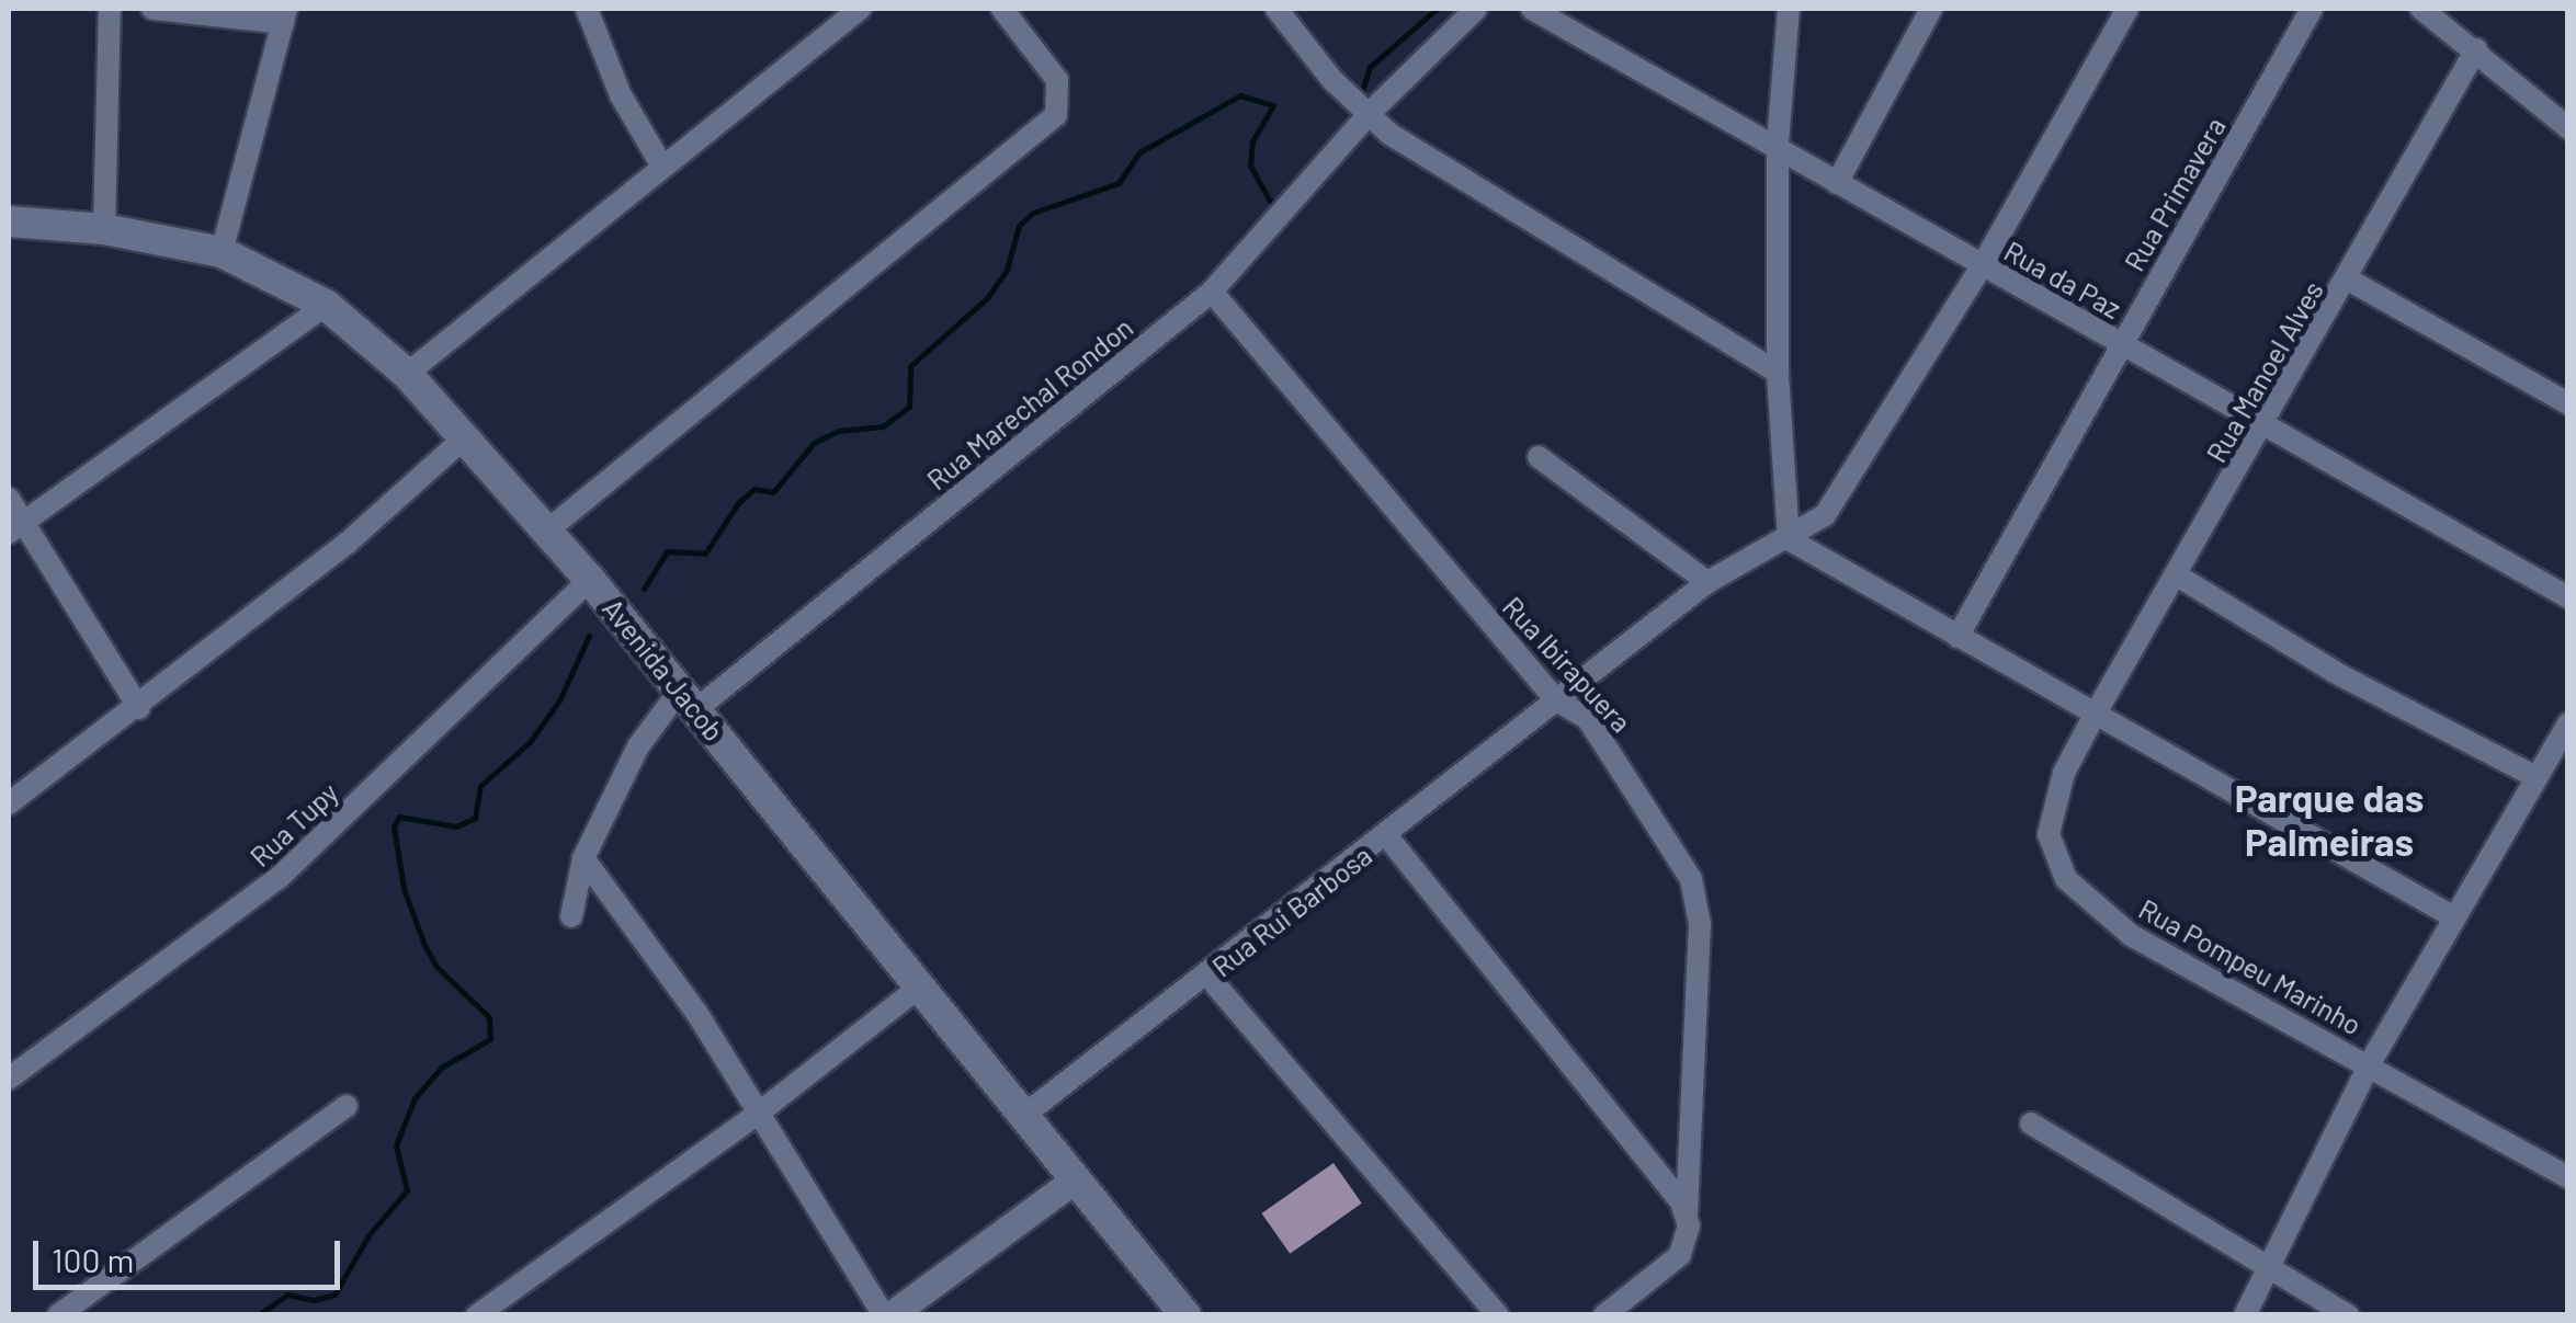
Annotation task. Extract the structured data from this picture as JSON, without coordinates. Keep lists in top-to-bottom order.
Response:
{
  "streets": {
    "main road": ["Avenida Jacob"],
    "street": [
      "Rua Primavera",
      "Rua da Paz",
      "Rua Manoel Alves",
      "Rua Marechal Rondon",
      "Rua Ibirapuera",
      "Rua Tupy",
      "Rua Rui Barbosa",
      "Rua Pompeu Marinho"
    ]
  },
  "crossings": [
    ["Rua Primavera", "Rua da Paz"],
    ["Rua da Paz", "Rua Manoel Alves"],
    ["Rua da Paz", "Rua Rui Barbosa"],
    ["Rua Manoel Alves", "Rua Pompeu Marinho"],
    ["Rua Marechal Rondon", "Rua Ibirapuera"],
    ["Rua Marechal Rondon", "Avenida Jacob"],
    ["Rua Ibirapuera", "Rua Rui Barbosa"],
    ["Avenida Jacob", "Rua Tupy"],
    ["Avenida Jacob", "Rua Rui Barbosa"]
  ],
  "districts": ["Parque das Palmeiras"],
  "scale_bar": "100 m"
}
